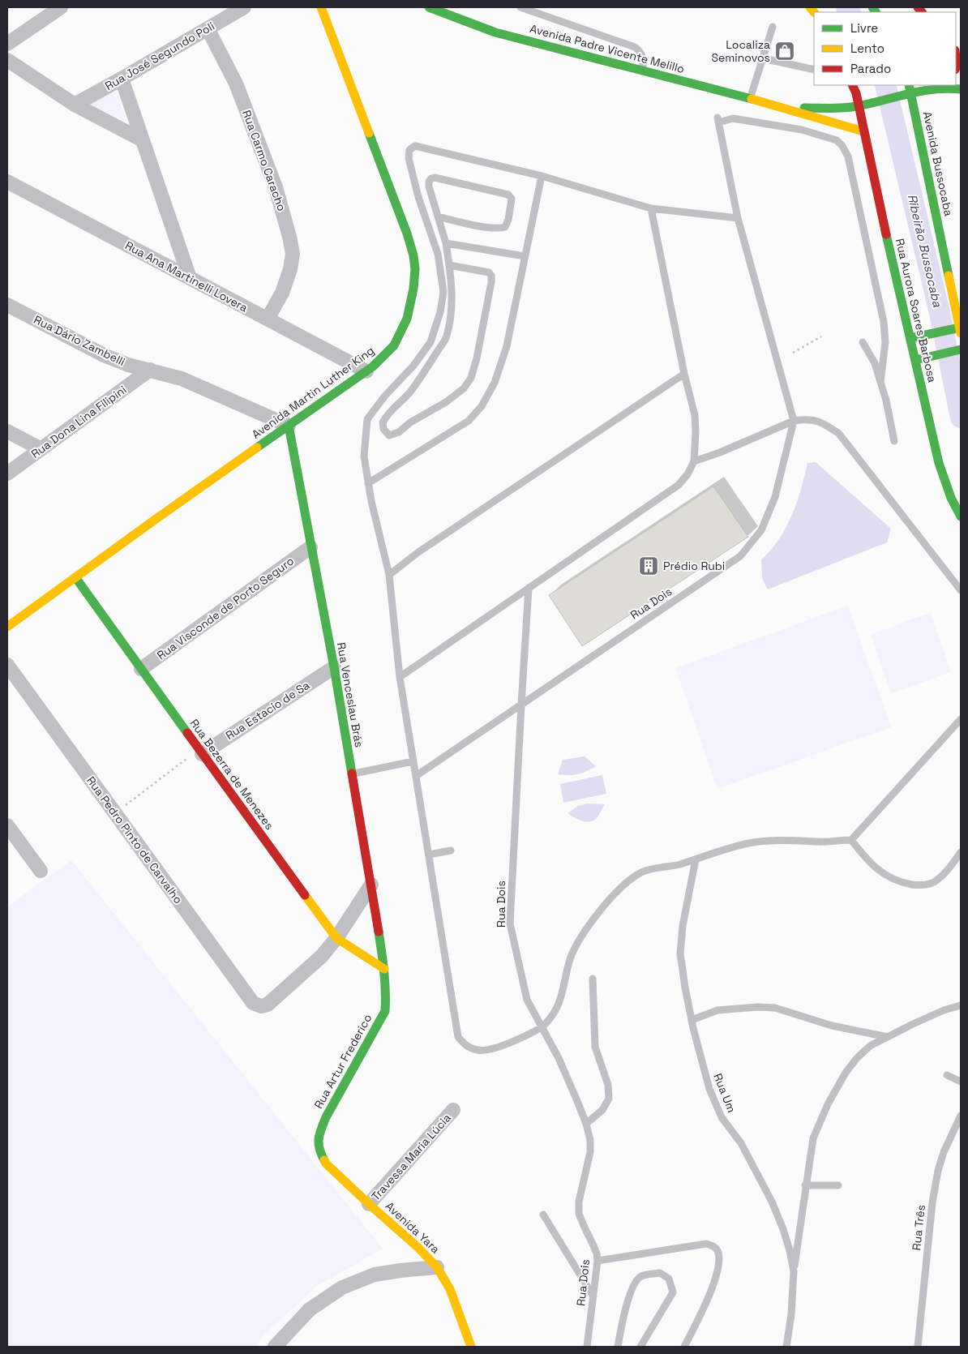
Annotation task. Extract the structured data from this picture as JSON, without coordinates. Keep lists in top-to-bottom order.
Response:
{
  "streets": {
    "main road": [
      "Avenida Padre Vicente Melillo",
      "Avenida Bussocaba",
      "Rua Aurora Soares Barbosa",
      "Avenida Martin Luther King",
      "Rua Venceslau Brás",
      "Rua Bezerra de Menezes",
      "Rua Artur Frederico",
      "Avenida Yara"
    ],
    "street": [
      "Rua José Segundo Poli",
      "Rua Carmo Caracho",
      "Rua Ana Martinelli Lovera",
      "Rua Dário Zambelli",
      "Rua Dona Lina Filipini",
      "Rua Visconde de Porto Seguro",
      "Rua Estacio de Sa",
      "Rua Pedro Pinto de Carvalho",
      "Travessa Maria Lúcia"
    ],
    "lane": ["Rua Dois", "Rua Um", "Rua Três"]
  },
  "crossings": [
    ["Avenida Padre Vicente Melillo", "Avenida Bussocaba"],
    ["Avenida Padre Vicente Melillo", "Rua Aurora Soares Barbosa"],
    ["Rua José Segundo Poli", "Rua Carmo Caracho"],
    ["Rua Carmo Caracho", "Rua Ana Martinelli Lovera"],
    ["Rua Ana Martinelli Lovera", "Avenida Martin Luther King"],
    ["Rua Dário Zambelli", "Avenida Martin Luther King"],
    ["Rua Dário Zambelli", "Rua Dona Lina Filipini"],
    ["Rua Dário Zambelli", "Rua Venceslau Brás"],
    ["Avenida Martin Luther King", "Rua Venceslau Brás"],
    ["Avenida Martin Luther King", "Rua Bezerra de Menezes"],
    ["Rua Visconde de Porto Seguro", "Rua Venceslau Brás"],
    ["Rua Visconde de Porto Seguro", "Rua Bezerra de Menezes"],
    ["Rua Venceslau Brás", "Rua Estacio de Sa"],
    ["Rua Venceslau Brás", "Rua Bezerra de Menezes"],
    ["Rua Venceslau Brás", "Rua Artur Frederico"],
    ["Rua Estacio de Sa", "Rua Bezerra de Menezes"],
    ["Rua Bezerra de Menezes", "Rua Pedro Pinto de Carvalho"],
    ["Rua Bezerra de Menezes", "Rua Artur Frederico"],
    ["Rua Artur Frederico", "Avenida Yara"],
    ["Travessa Maria Lúcia", "Avenida Yara"]
  ],
  "water": ["Ribeirão Bussocaba"],
  "places": {
    "shop": ["Localiza Seminovos"],
    "building": ["Prédio Rubi"]
  },
  "legend": ["Livre", "Lento", "Parado"]
}
